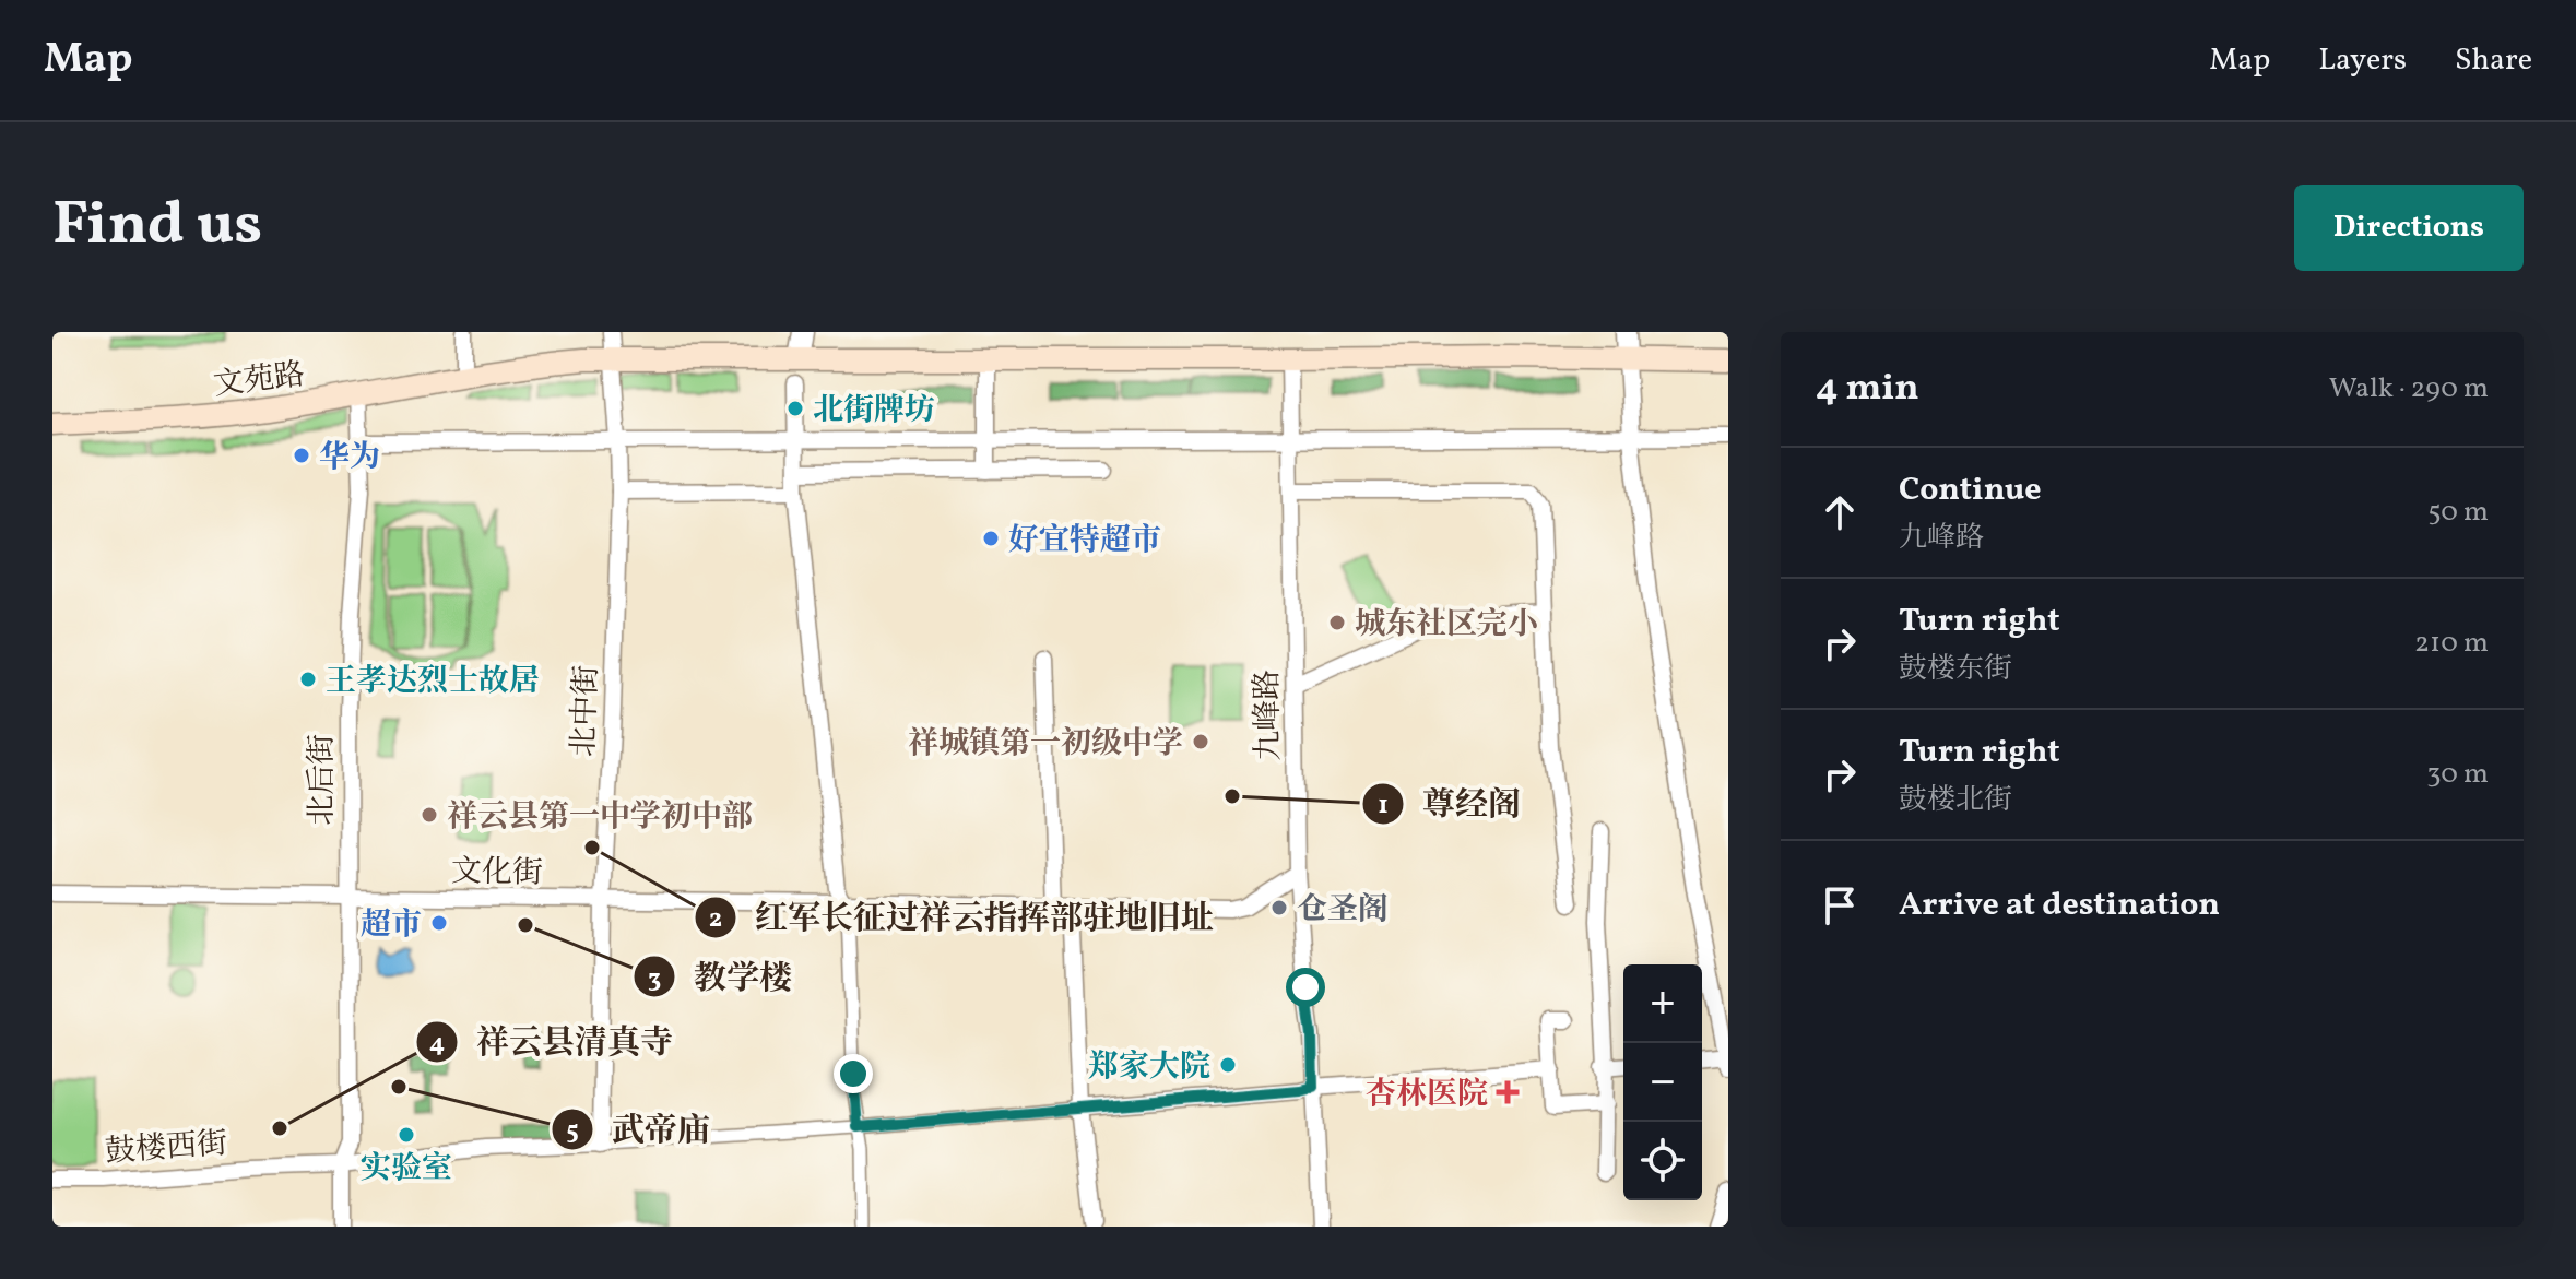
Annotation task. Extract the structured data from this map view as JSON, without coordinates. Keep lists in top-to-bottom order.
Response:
{
  "streets": {
    "main road": ["文苑路"],
    "street": [
      "北中街",
      "九峰路",
      "北后街",
      "文化街",
      "鼓楼西街"
    ]
  },
  "crossings": [
    ["文苑路", "北中街"],
    ["文苑路", "九峰路"],
    ["文苑路", "北后街"],
    ["北中街", "文化街"],
    ["北中街", "鼓楼西街"],
    ["九峰路", "文化街"],
    ["北后街", "文化街"],
    ["北后街", "鼓楼西街"]
  ],
  "places": {
    "other": [
      "北街牌坊",
      "华为",
      "好宜特超市",
      "城东社区完小",
      "王孝达烈士故居",
      "祥城镇第一初级中学",
      "尊经阁",
      "祥云县第一中学初中部",
      "红军长征过祥云指挥部驻地旧址",
      "仓圣阁",
      "超市",
      "教学楼",
      "郑家大院",
      "武帝庙",
      "祥云县清真寺",
      "实验室"
    ],
    "health": ["杏林医院"]
  },
  "page": {
    "header": "Map",
    "nav": ["Map", "Layers", "Share"],
    "title": "Find us",
    "buttons": "Directions",
    "heading": ["4 min", "Walk · 290 m"],
    "list": [
      ["Continue", "九峰路", "50 m"],
      ["Turn right", "鼓楼东街", "210 m"],
      ["Turn right", "鼓楼北街", "30 m"],
      "Arrive at destination"
    ],
    "map_buttons": ["+", "−"]
  }
}
